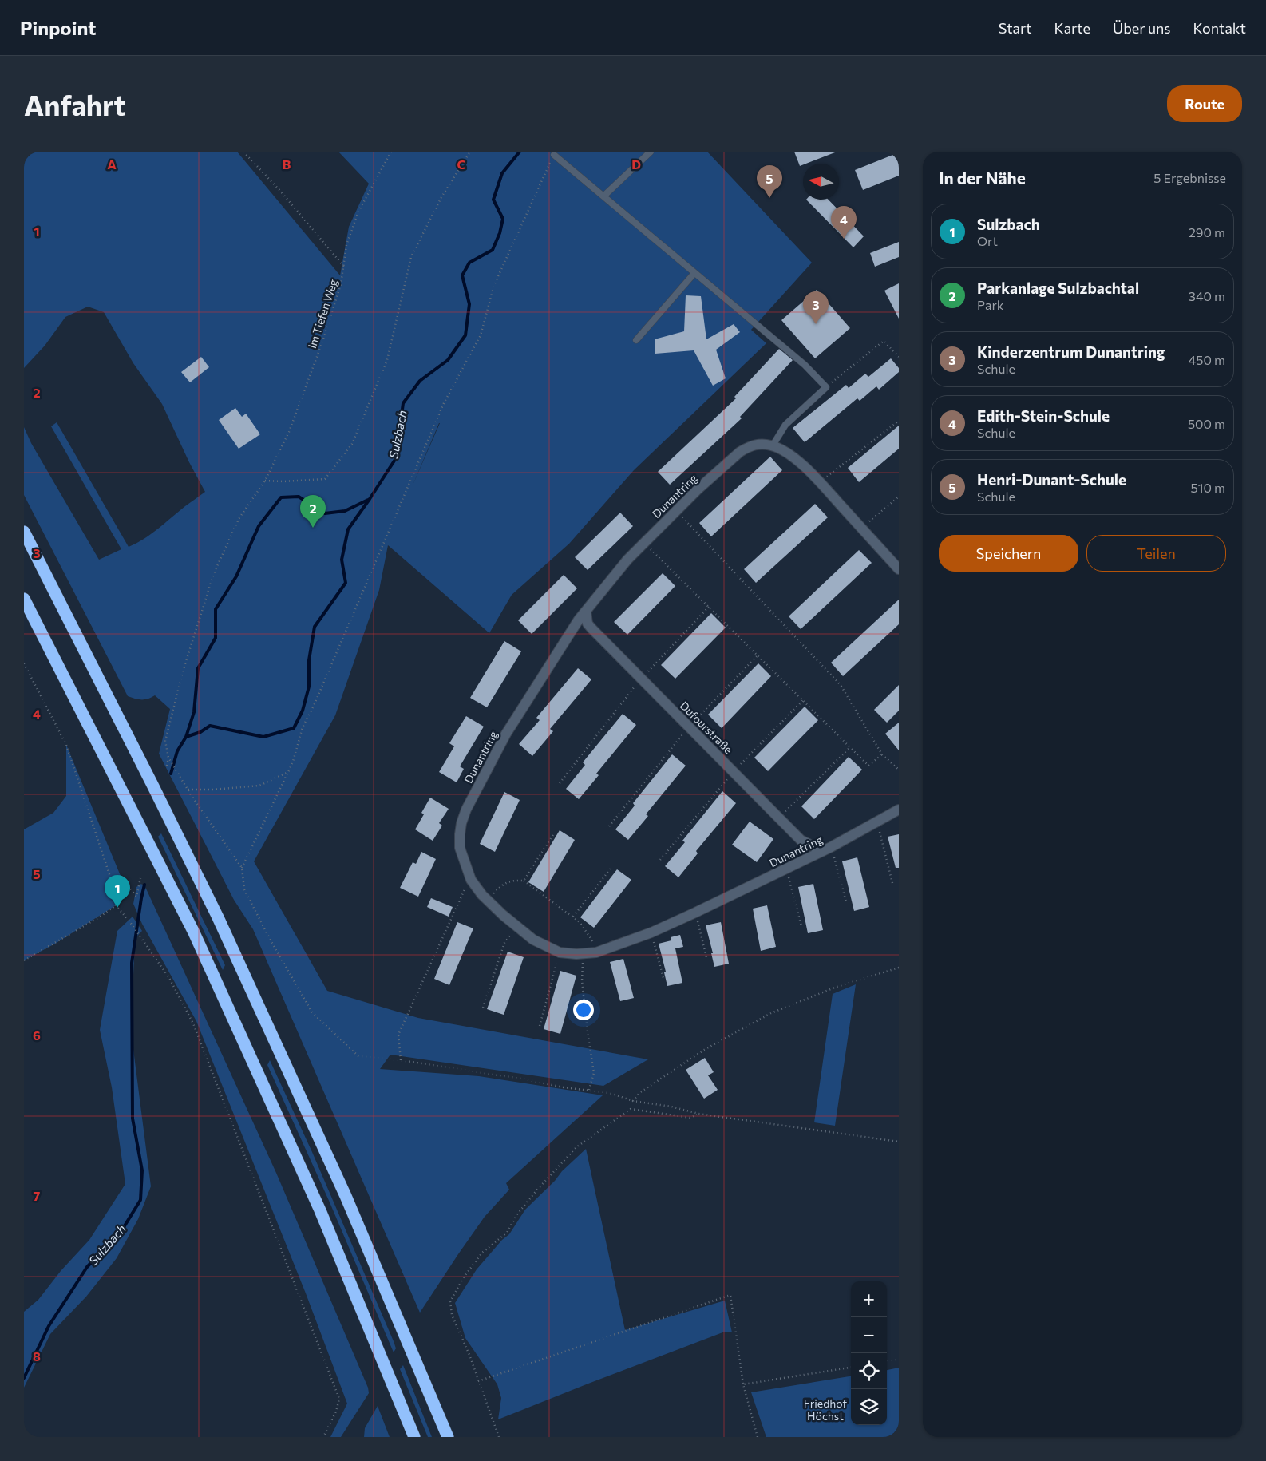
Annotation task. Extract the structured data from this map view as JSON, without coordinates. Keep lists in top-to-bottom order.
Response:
{
  "streets": {
    "street": ["Dunantring", "Dufourstraße"],
    "path": ["Im Tiefen Weg"]
  },
  "crossings": [
    ["Dunantring", "Dufourstraße"]
  ],
  "water": ["Sulzbach"],
  "parks": ["Friedhof Höchst"],
  "north": "left",
  "page": {
    "header": "Pinpoint",
    "nav": [
      "Start",
      "Karte",
      "Über uns",
      "Kontakt"
    ],
    "buttons": [
      "Route",
      ["Speichern", "Teilen"]
    ],
    "title": "Anfahrt",
    "heading": ["In der Nähe", "5 Ergebnisse"],
    "pins": [
      "5",
      "4",
      "3",
      "2",
      "1"
    ],
    "list": [
      {
        "mark": "1",
        "name": "Sulzbach",
        "note": "Ort",
        "value": "290 m"
      },
      {
        "mark": "2",
        "name": "Parkanlage Sulzbachtal",
        "note": "Park",
        "value": "340 m"
      },
      {
        "mark": "3",
        "name": "Kinderzentrum Dunantring",
        "note": "Schule",
        "value": "450 m"
      },
      {
        "mark": "4",
        "name": "Edith-Stein-Schule",
        "note": "Schule",
        "value": "500 m"
      },
      {
        "mark": "5",
        "name": "Henri-Dunant-Schule",
        "note": "Schule",
        "value": "510 m"
      }
    ],
    "map_buttons": ["+", "−"]
  },
  "grid": {
    "columns": [
      "A",
      "B",
      "C",
      "D"
    ],
    "rows": [
      "1",
      "2",
      "3",
      "4",
      "5",
      "6",
      "7",
      "8"
    ]
  }
}
